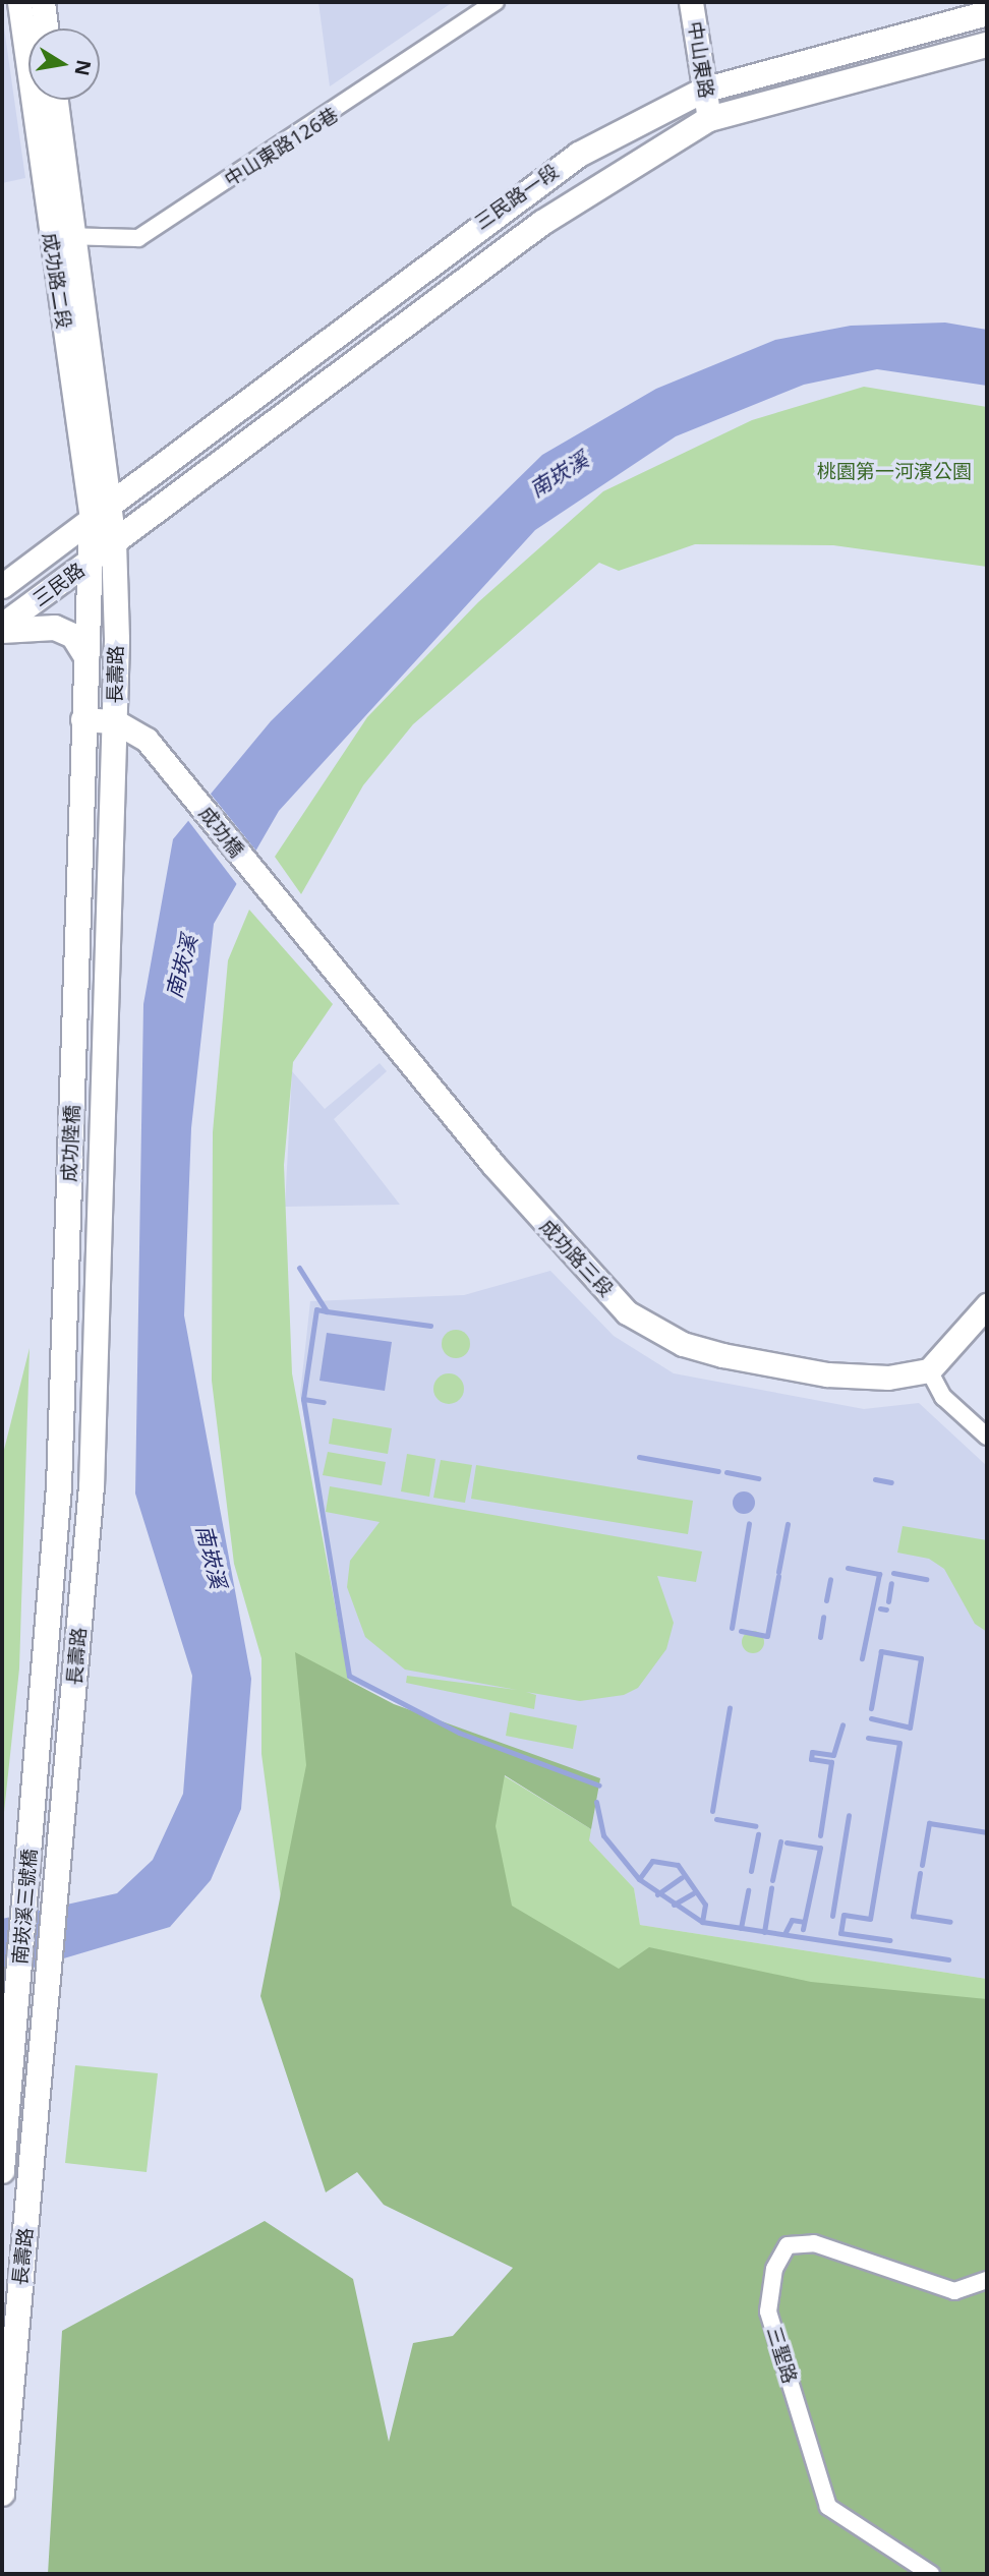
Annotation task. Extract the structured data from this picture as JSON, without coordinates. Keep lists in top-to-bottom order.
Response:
{
  "streets": {
    "main road": [
      "三民路一段",
      "成功路二段",
      "長壽路",
      "成功陸橋",
      "南崁溪三號橋"
    ],
    "street": [
      "中山東路",
      "中山東路126巷",
      "三民路",
      "成功橋",
      "成功路三段",
      "三聖路"
    ]
  },
  "crossings": [
    ["中山東路", "三民路一段"],
    ["中山東路126巷", "成功路二段"],
    ["三民路一段", "成功路二段"],
    ["三民路一段", "三民路"],
    ["三民路一段", "長壽路"],
    ["成功路二段", "三民路"],
    ["成功路二段", "長壽路"],
    ["三民路", "長壽路"],
    ["長壽路", "成功橋"],
    ["長壽路", "成功陸橋"],
    ["長壽路", "南崁溪三號橋"],
    ["成功橋", "成功路三段"]
  ],
  "water": ["南崁溪"],
  "parks": ["桃園第一河濱公園"],
  "north": "right"
}
